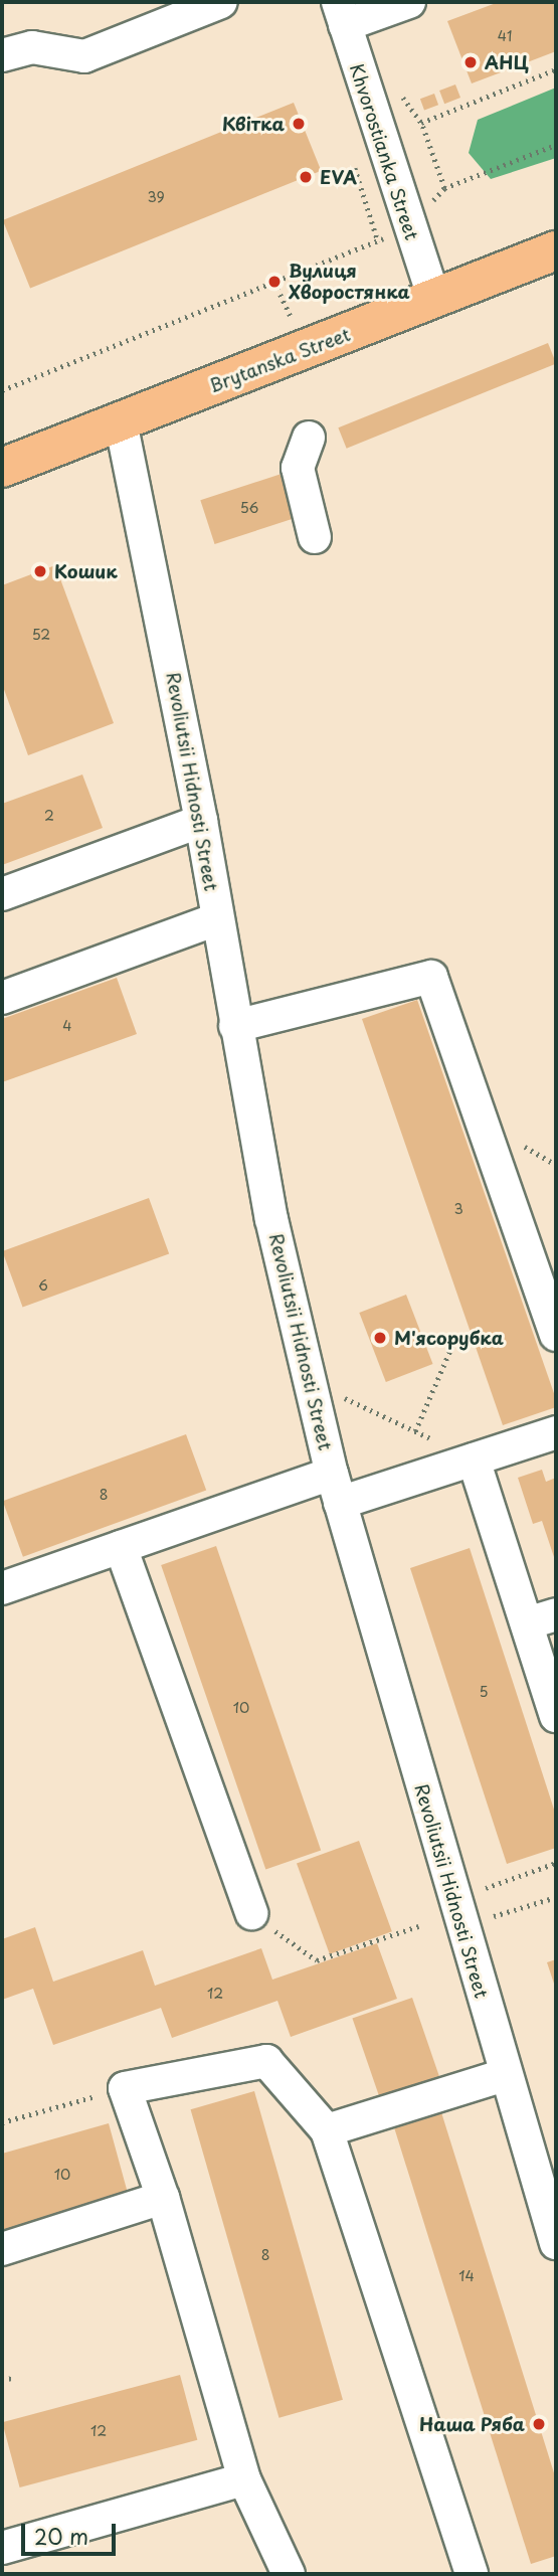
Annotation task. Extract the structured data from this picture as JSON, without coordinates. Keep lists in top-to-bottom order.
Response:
{
  "streets": {
    "main road": ["Brytanska Street"],
    "street": ["Khvorostianka Street", "Revoliutsii Hidnosti Street"]
  },
  "crossings": [
    ["Khvorostianka Street", "Brytanska Street"],
    ["Brytanska Street", "Revoliutsii Hidnosti Street"]
  ],
  "places": [
    "АНЦ",
    "Квітка",
    "EVA",
    "Вулиця Хворостянка",
    "Кошик",
    "М'ясорубка",
    "Наша Ряба"
  ],
  "house_numbers": [
    "41",
    "39",
    "56",
    "52",
    "2",
    "4",
    "3",
    "6",
    "8",
    "5",
    "10",
    "12",
    "10",
    "8",
    "14",
    "12"
  ],
  "scale_bar": "20 m"
}
